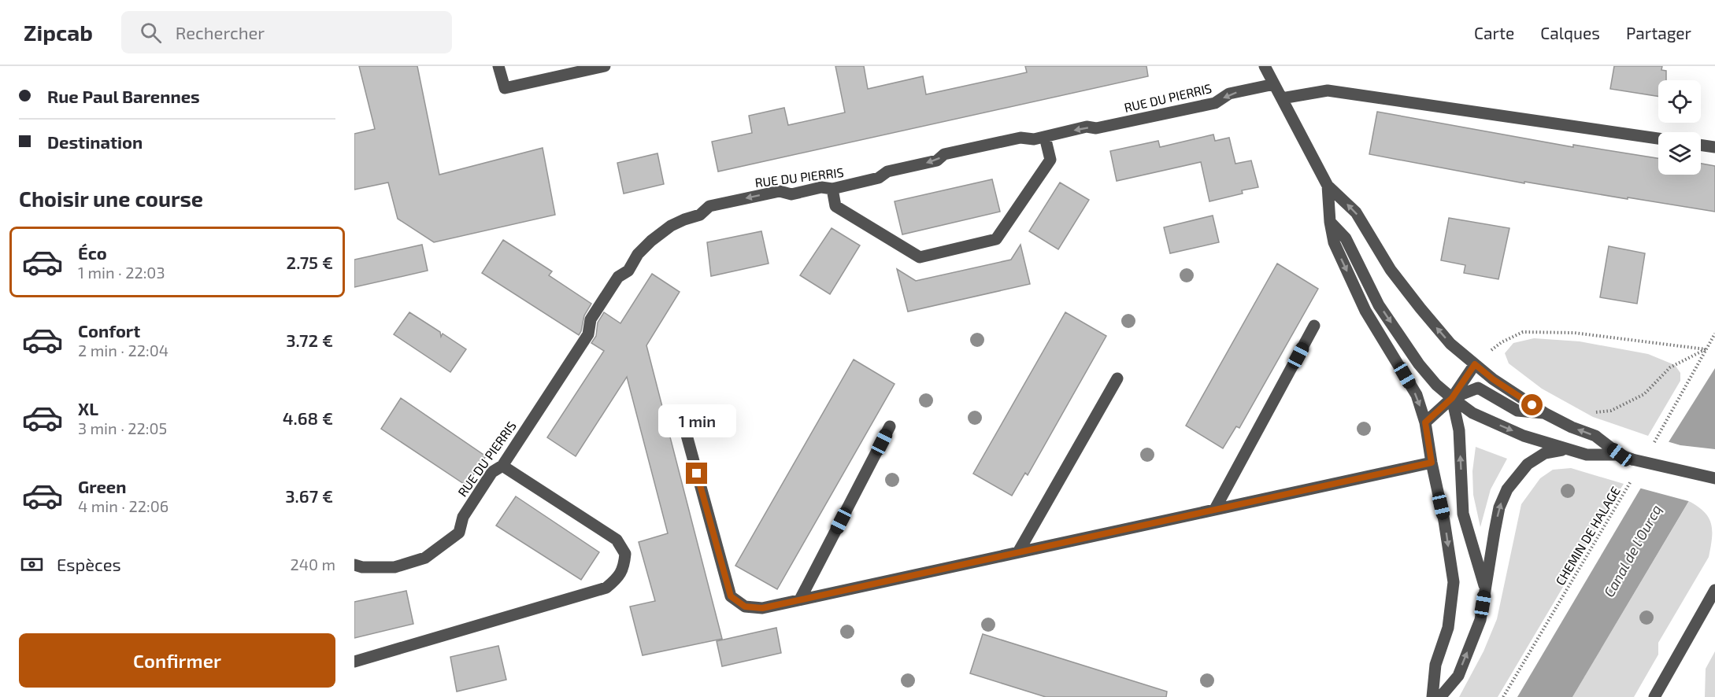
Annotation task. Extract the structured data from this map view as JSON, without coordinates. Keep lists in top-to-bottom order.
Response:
{
  "streets": {
    "street": ["RUE DU PIERRIS"],
    "path": ["CHEMIN DE HALAGE"]
  },
  "one_way": ["RUE DU PIERRIS"],
  "water": ["Canal de l'Ourcq"],
  "page": {
    "header": "Zipcab",
    "search": "Rechercher",
    "nav": ["Carte", "Calques", "Partager"],
    "banner": ["Rue Paul Barennes", "Destination"],
    "heading": "Choisir une course",
    "list": [
      {
        "name": "Éco",
        "note": "1 min · 22:03",
        "value": "2.75 €"
      },
      {
        "name": "Confort",
        "note": "2 min · 22:04",
        "value": "3.72 €"
      },
      {
        "name": "XL",
        "note": "3 min · 22:05",
        "value": "4.68 €"
      },
      {
        "name": "Green",
        "note": "4 min · 22:06",
        "value": "3.67 €"
      }
    ],
    "bubble": "1 min",
    "pay": ["Espèces", "240 m"],
    "buttons": "Confirmer"
  }
}
